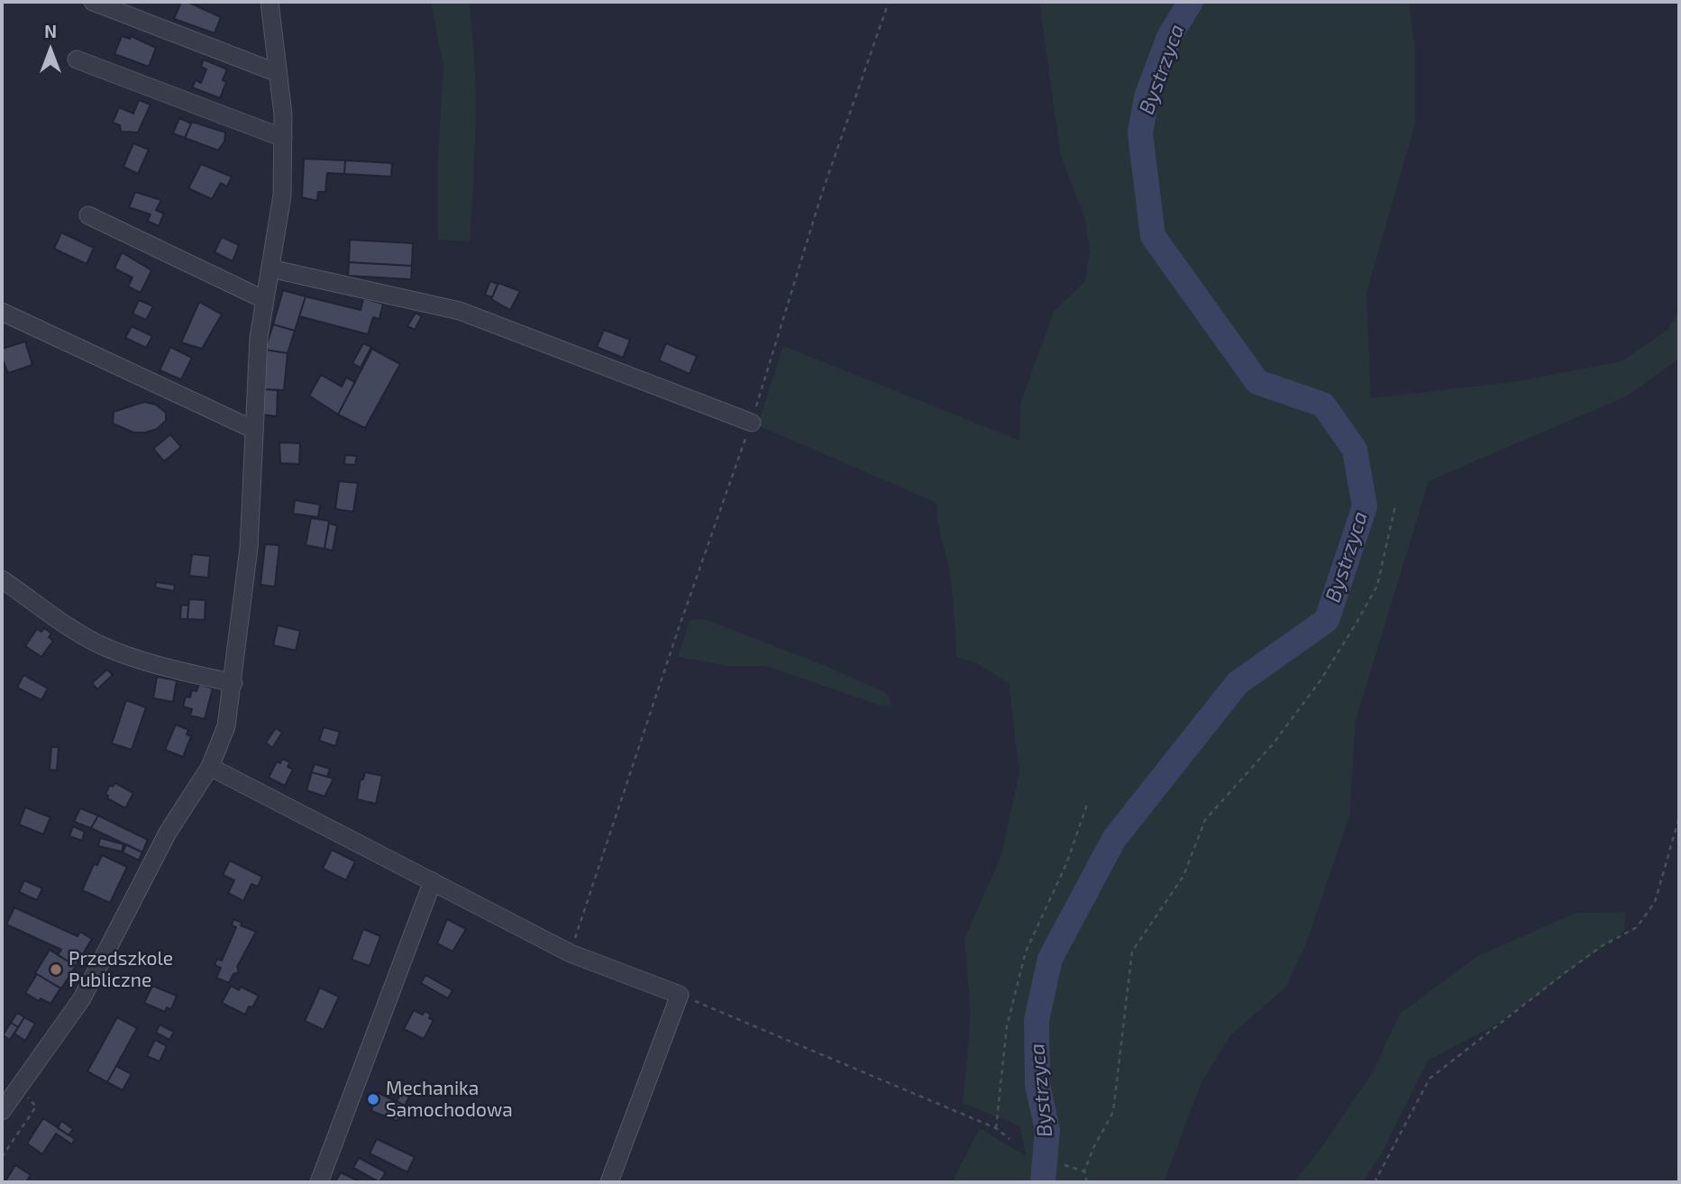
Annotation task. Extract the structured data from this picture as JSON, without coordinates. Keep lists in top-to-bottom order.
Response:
{
  "water": ["Bystrzyca"],
  "places": ["Przedszkole Publiczne", "Mechanika Samochodowa"],
  "north": "top"
}
